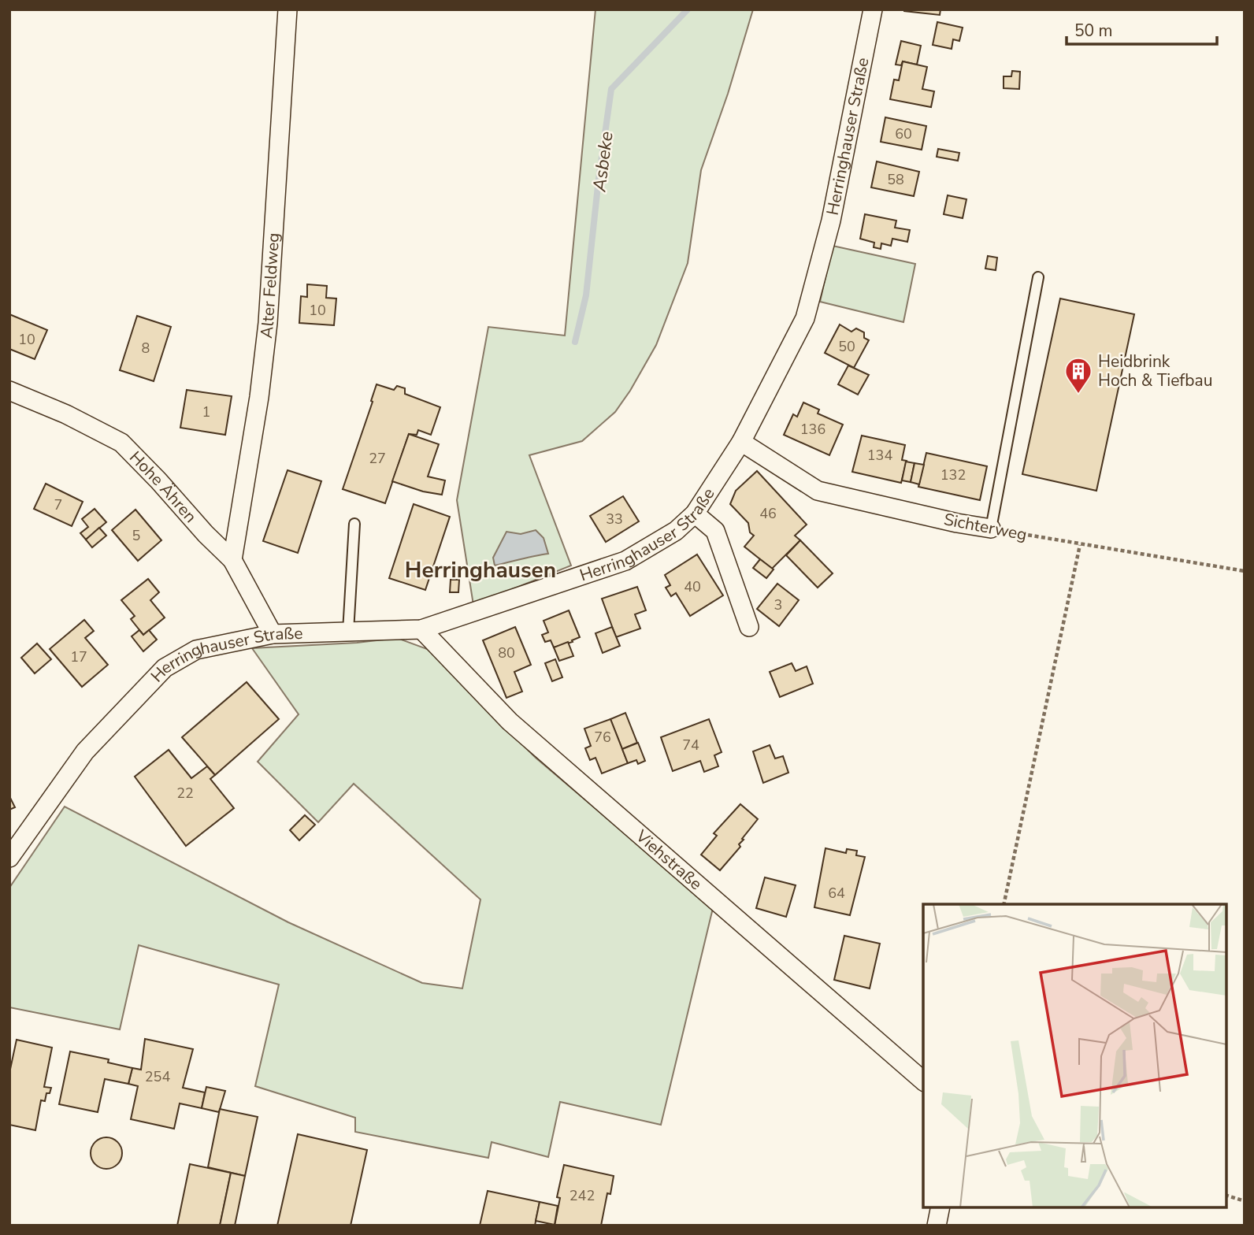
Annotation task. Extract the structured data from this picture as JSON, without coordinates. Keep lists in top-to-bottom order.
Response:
{
  "streets": {
    "street": [
      "Herringhauser Straße",
      "Alter Feldweg",
      "Hohe Ähren",
      "Sichterweg",
      "Viehstraße"
    ]
  },
  "crossings": [
    ["Herringhauser Straße", "Hohe Ähren"],
    ["Herringhauser Straße", "Sichterweg"],
    ["Herringhauser Straße", "Viehstraße"],
    ["Alter Feldweg", "Hohe Ähren"]
  ],
  "districts": ["Herringhausen"],
  "water": ["Asbeke"],
  "places": {
    "building": ["Heidbrink Hoch & Tiefbau"]
  },
  "house_numbers": [
    "60",
    "58",
    "10",
    "10",
    "50",
    "8",
    "1",
    "136",
    "134",
    "27",
    "132",
    "7",
    "46",
    "33",
    "5",
    "40",
    "3",
    "80",
    "17",
    "76",
    "74",
    "22",
    "64",
    "254",
    "242"
  ],
  "scale_bar": "50 m"
}
